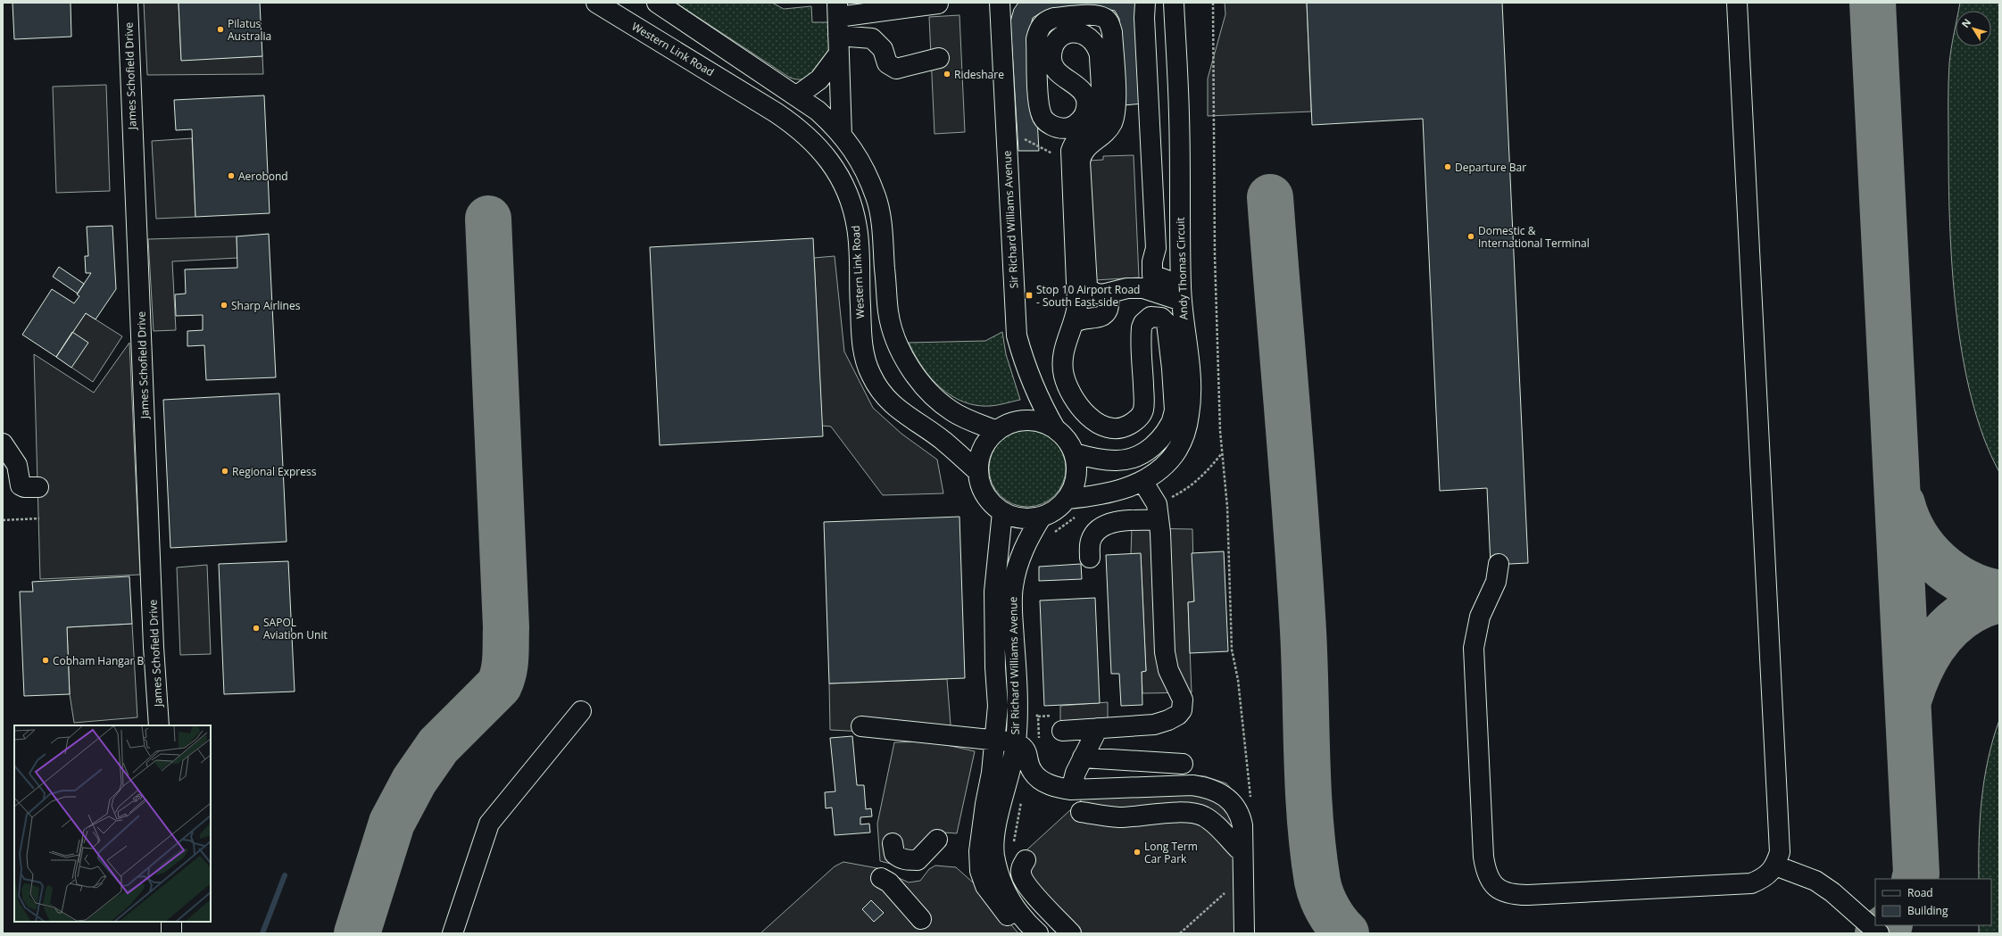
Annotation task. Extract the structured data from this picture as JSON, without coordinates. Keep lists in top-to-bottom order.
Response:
{
  "streets": {
    "street": [
      "Western Link Road",
      "James Schofield Drive",
      "Sir Richard Williams Avenue",
      "Andy Thomas Circuit"
    ]
  },
  "crossings": [
    ["Western Link Road", "Sir Richard Williams Avenue"],
    ["Western Link Road", "Andy Thomas Circuit"],
    ["Sir Richard Williams Avenue", "Andy Thomas Circuit"]
  ],
  "places": {
    "other": [
      "Pilatus Australia",
      "Rideshare",
      "Departure Bar",
      "Aerobond",
      "Domestic & International Terminal",
      "Sharp Airlines",
      "Regional Express",
      "SAPOL Aviation Unit",
      "Cobham Hangar B",
      "Long Term Car Park"
    ],
    "transit": ["Stop 10 Airport Road - South East side"]
  },
  "legend": ["Road", "Building"],
  "north": "top left"
}
